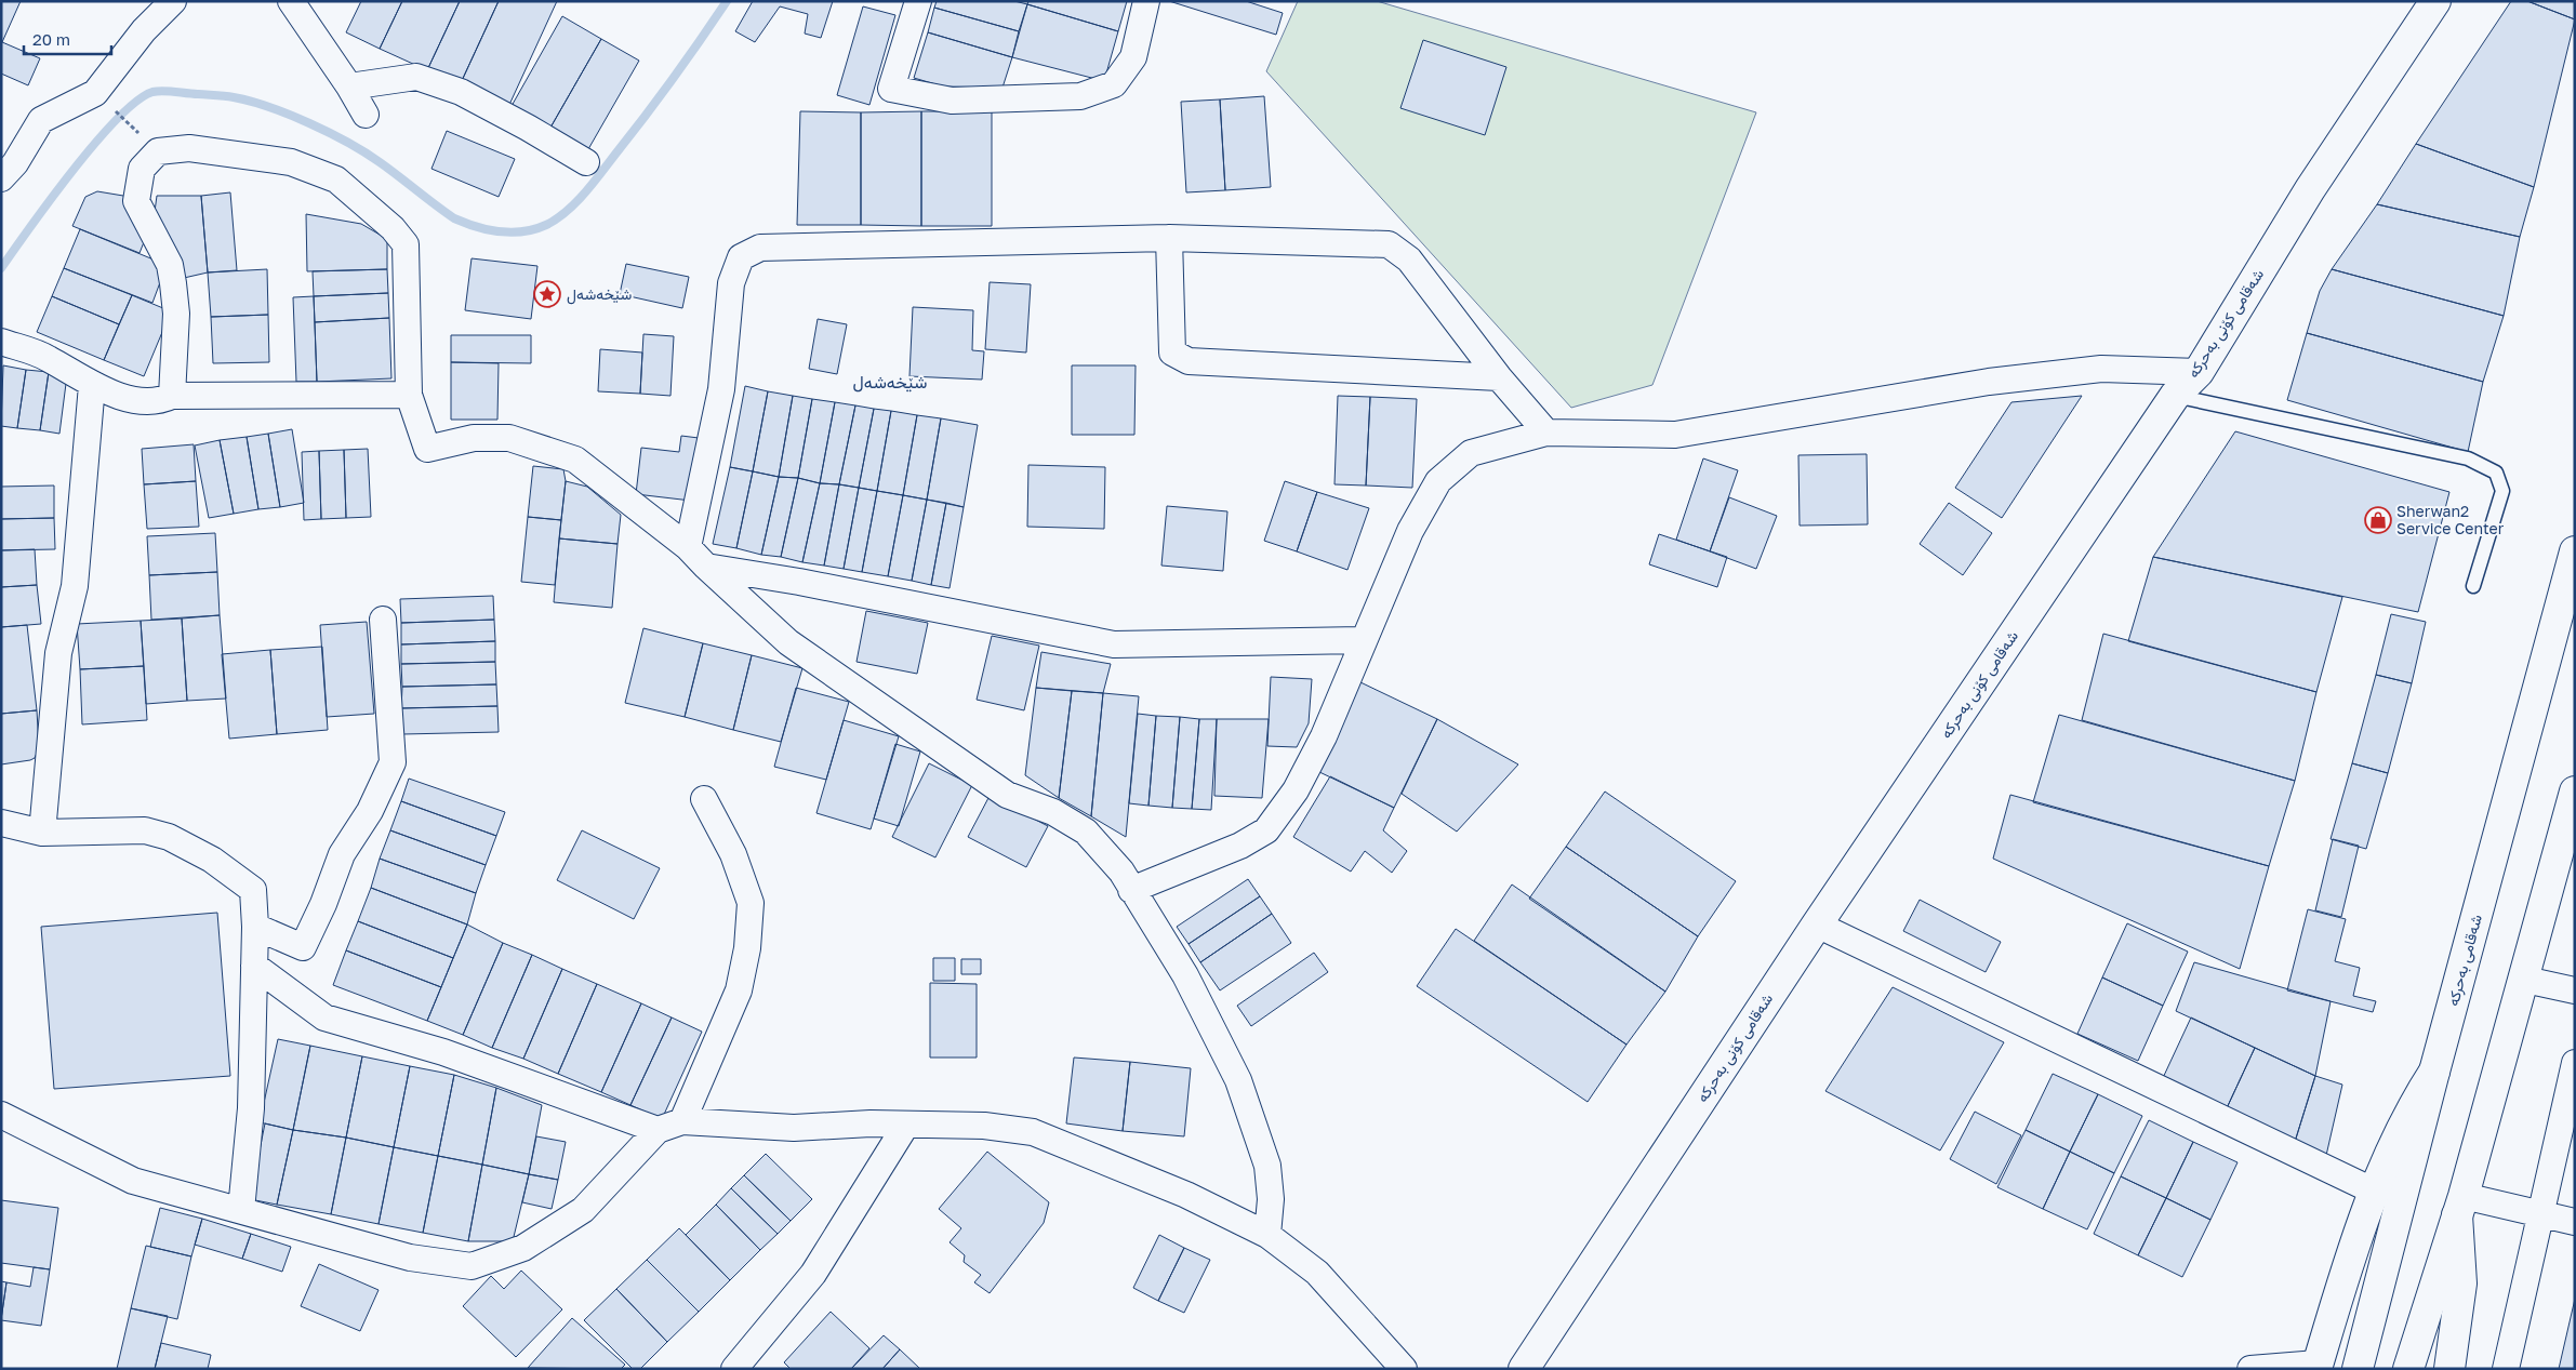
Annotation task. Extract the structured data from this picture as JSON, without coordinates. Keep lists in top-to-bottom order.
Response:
{
  "streets": {
    "main road": ["شەقامی کۆنی بەحرکە", "شەقامی بەحرکە"]
  },
  "districts": ["شێخەشەل"],
  "places": {
    "place": ["شێخه‌شه‌ل"],
    "shop": ["Sherwan2 Service Center"]
  },
  "scale_bar": "20 m"
}
